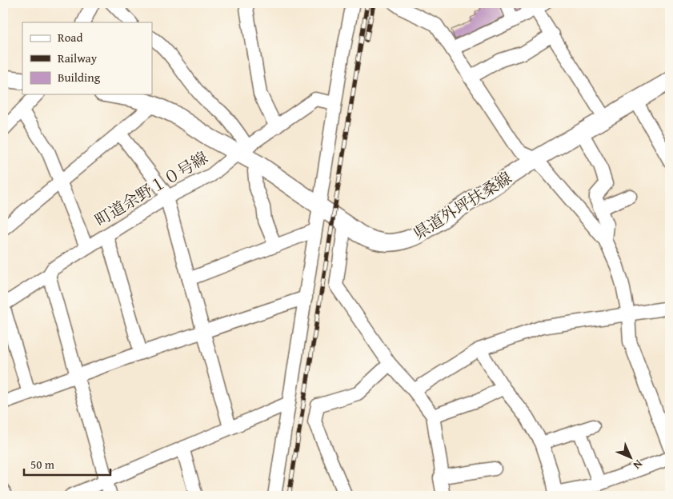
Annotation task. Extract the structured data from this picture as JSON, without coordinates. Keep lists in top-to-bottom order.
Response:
{
  "streets": {
    "main road": ["県道外坪扶桑線"],
    "street": ["町道余野１０号線"]
  },
  "crossings": [
    ["町道余野１０号線", "県道外坪扶桑線"]
  ],
  "legend": ["Road", "Railway", "Building"],
  "scale_bar": "50 m",
  "north": "bottom right"
}
